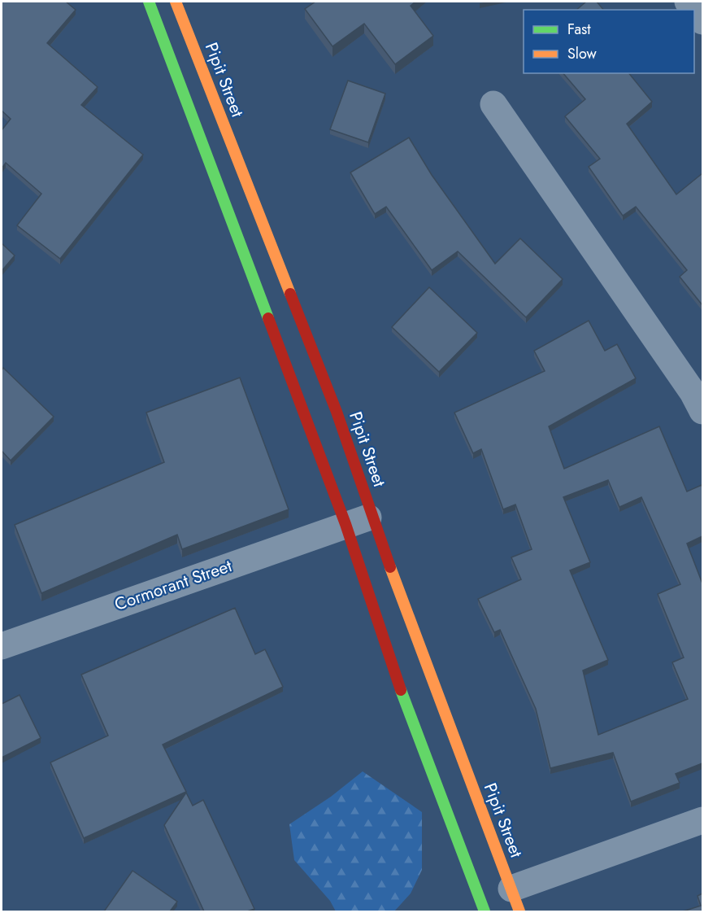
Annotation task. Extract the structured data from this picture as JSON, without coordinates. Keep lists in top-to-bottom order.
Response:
{
  "streets": {
    "main road": ["Pipit Street"],
    "street": ["Cormorant Street"]
  },
  "crossings": [
    ["Pipit Street", "Cormorant Street"]
  ],
  "legend": ["Fast", "Slow"]
}
